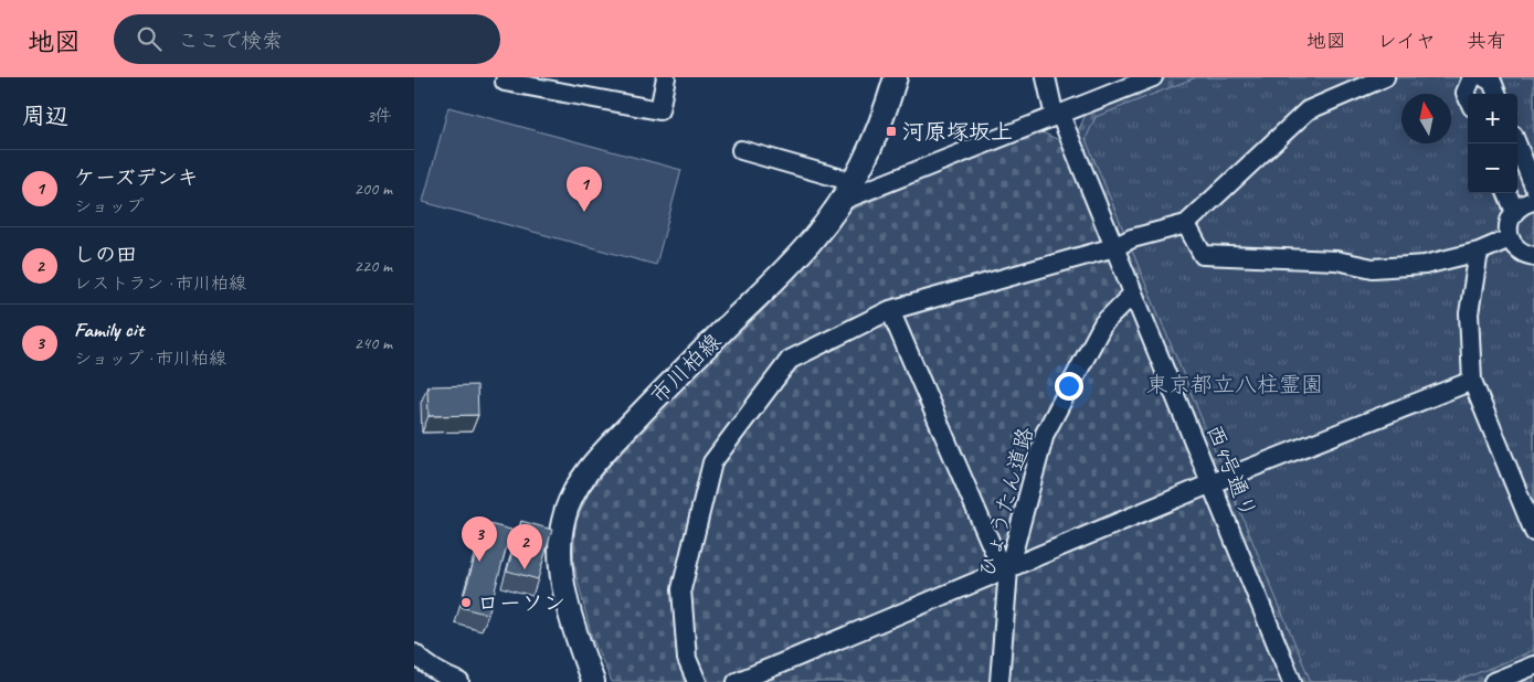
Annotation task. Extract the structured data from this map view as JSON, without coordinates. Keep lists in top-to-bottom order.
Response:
{
  "streets": {
    "main road": ["市川柏線"],
    "street": ["西4号通り", "ひょうたん道路"]
  },
  "crossings": [
    ["西4号通り", "ひょうたん道路"]
  ],
  "parks": ["東京都立八柱霊園"],
  "places": {
    "transit": ["河原塚坂上"],
    "other": ["ローソン"]
  },
  "north": "top",
  "page": {
    "header": "地図",
    "search": "ここで検索",
    "nav": ["地図", "レイヤ", "共有"],
    "heading": ["周辺", "3件"],
    "map_buttons": ["+", "−"],
    "list": [
      {
        "mark": "1",
        "name": "ケーズデンキ",
        "note": "ショップ",
        "value": "200 m"
      },
      {
        "mark": "2",
        "name": "しの田",
        "note": "レストラン · 市川柏線",
        "value": "220 m"
      },
      {
        "mark": "3",
        "name": "Family cit",
        "note": "ショップ · 市川柏線",
        "value": "240 m"
      }
    ],
    "pins": ["1", "3", "2"]
  }
}
